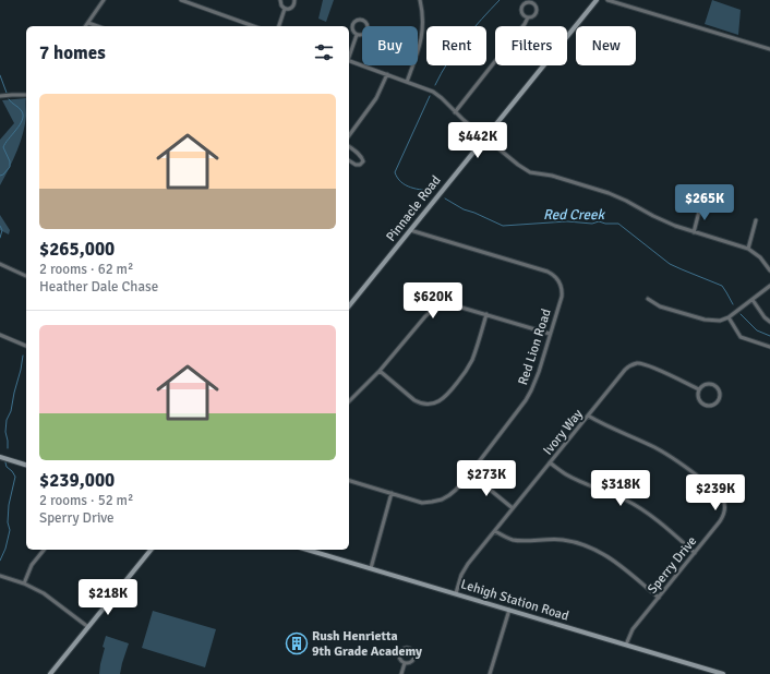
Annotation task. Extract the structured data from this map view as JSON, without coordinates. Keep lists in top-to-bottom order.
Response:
{
  "streets": {
    "main road": ["Pinnacle Road", "Lehigh Station Road"],
    "street": ["Red Lion Road", "Ivory Way", "Sperry Drive"]
  },
  "crossings": [
    ["Pinnacle Road", "Red Lion Road"],
    ["Ivory Way", "Sperry Drive"],
    ["Ivory Way", "Lehigh Station Road"],
    ["Sperry Drive", "Lehigh Station Road"]
  ],
  "water": ["Red Creek"],
  "places": {
    "building": ["Rush Henrietta 9th Grade Academy"]
  },
  "page": {
    "chip": [
      "Buy",
      "Rent",
      "Filters",
      "New"
    ],
    "heading": "7 homes",
    "list": [
      {
        "name": "$265,000",
        "note": "2 rooms · 62 m² · Heather Dale Chase"
      },
      {
        "name": "$239,000",
        "note": "2 rooms · 52 m² · Sperry Drive"
      }
    ],
    "price": [
      "$442K",
      "$265K",
      "$620K",
      "$273K",
      "$318K",
      "$239K",
      "$218K"
    ]
  }
}
